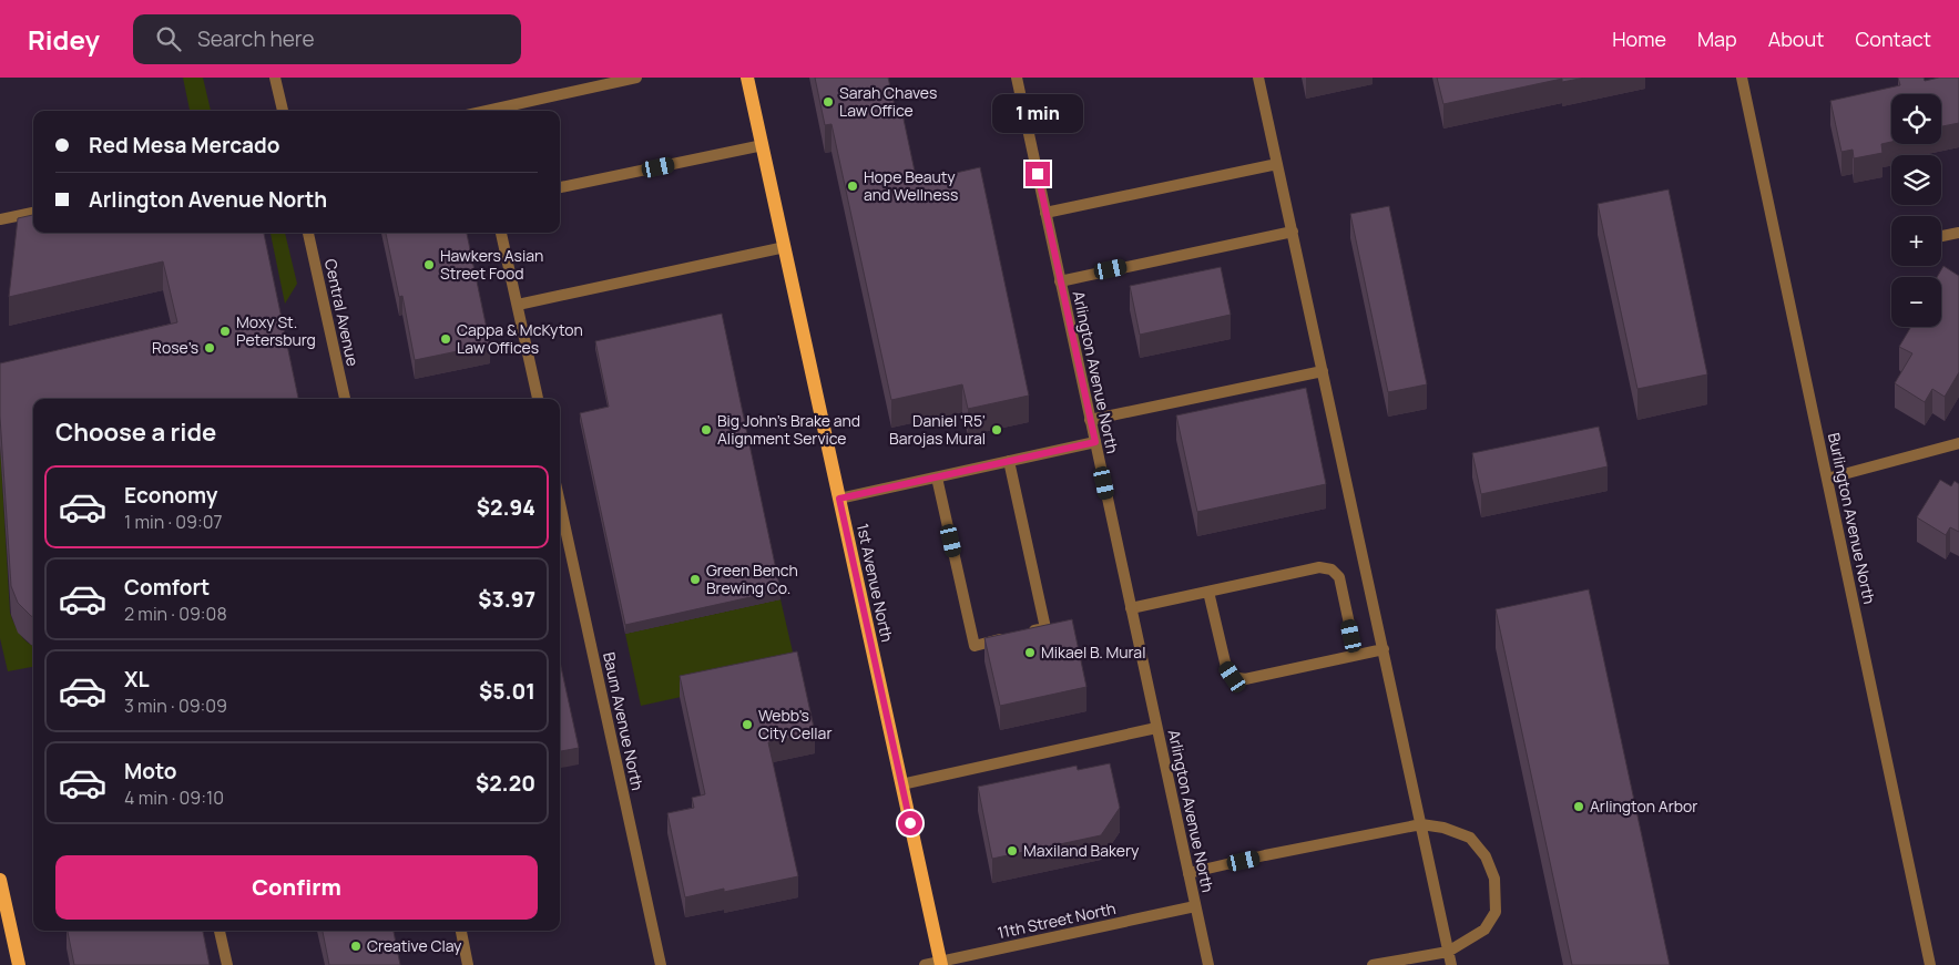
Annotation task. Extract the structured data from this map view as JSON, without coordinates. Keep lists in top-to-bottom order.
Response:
{
  "streets": {
    "main road": ["1st Avenue North"],
    "street": [
      "Central Avenue",
      "Arlington Avenue North",
      "Burlington Avenue North",
      "Baum Avenue North",
      "11th Street North"
    ]
  },
  "crossings": [
    ["Arlington Avenue North", "11th Street North"],
    ["1st Avenue North", "11th Street North"]
  ],
  "places": [
    "Sarah Chaves Law Office",
    "Hope Beauty and Wellness",
    "Hawkers Asian Street Food",
    "Moxy St. Petersburg",
    "Cappa & McKyton Law Offices",
    "Rose’s",
    "Big John's Brake and Alignment Service",
    "Daniel 'R5' Barojas Mural",
    "Green Bench Brewing Co.",
    "Mikael B. Mural",
    "Webb's City Cellar",
    "Arlington Arbor",
    "Maxiland Bakery",
    "Creative Clay"
  ],
  "page": {
    "header": "Ridey",
    "search": "Search here",
    "nav": [
      "Home",
      "Map",
      "About",
      "Contact"
    ],
    "map_buttons": ["+", "−"],
    "bubble": "1 min",
    "banner": ["Red Mesa Mercado", "Arlington Avenue North"],
    "heading": "Choose a ride",
    "list": [
      {
        "name": "Economy",
        "note": "1 min · 09:07",
        "value": "$2.94"
      },
      {
        "name": "Comfort",
        "note": "2 min · 09:08",
        "value": "$3.97"
      },
      {
        "name": "XL",
        "note": "3 min · 09:09",
        "value": "$5.01"
      },
      {
        "name": "Moto",
        "note": "4 min · 09:10",
        "value": "$2.20"
      }
    ],
    "buttons": "Confirm"
  }
}
